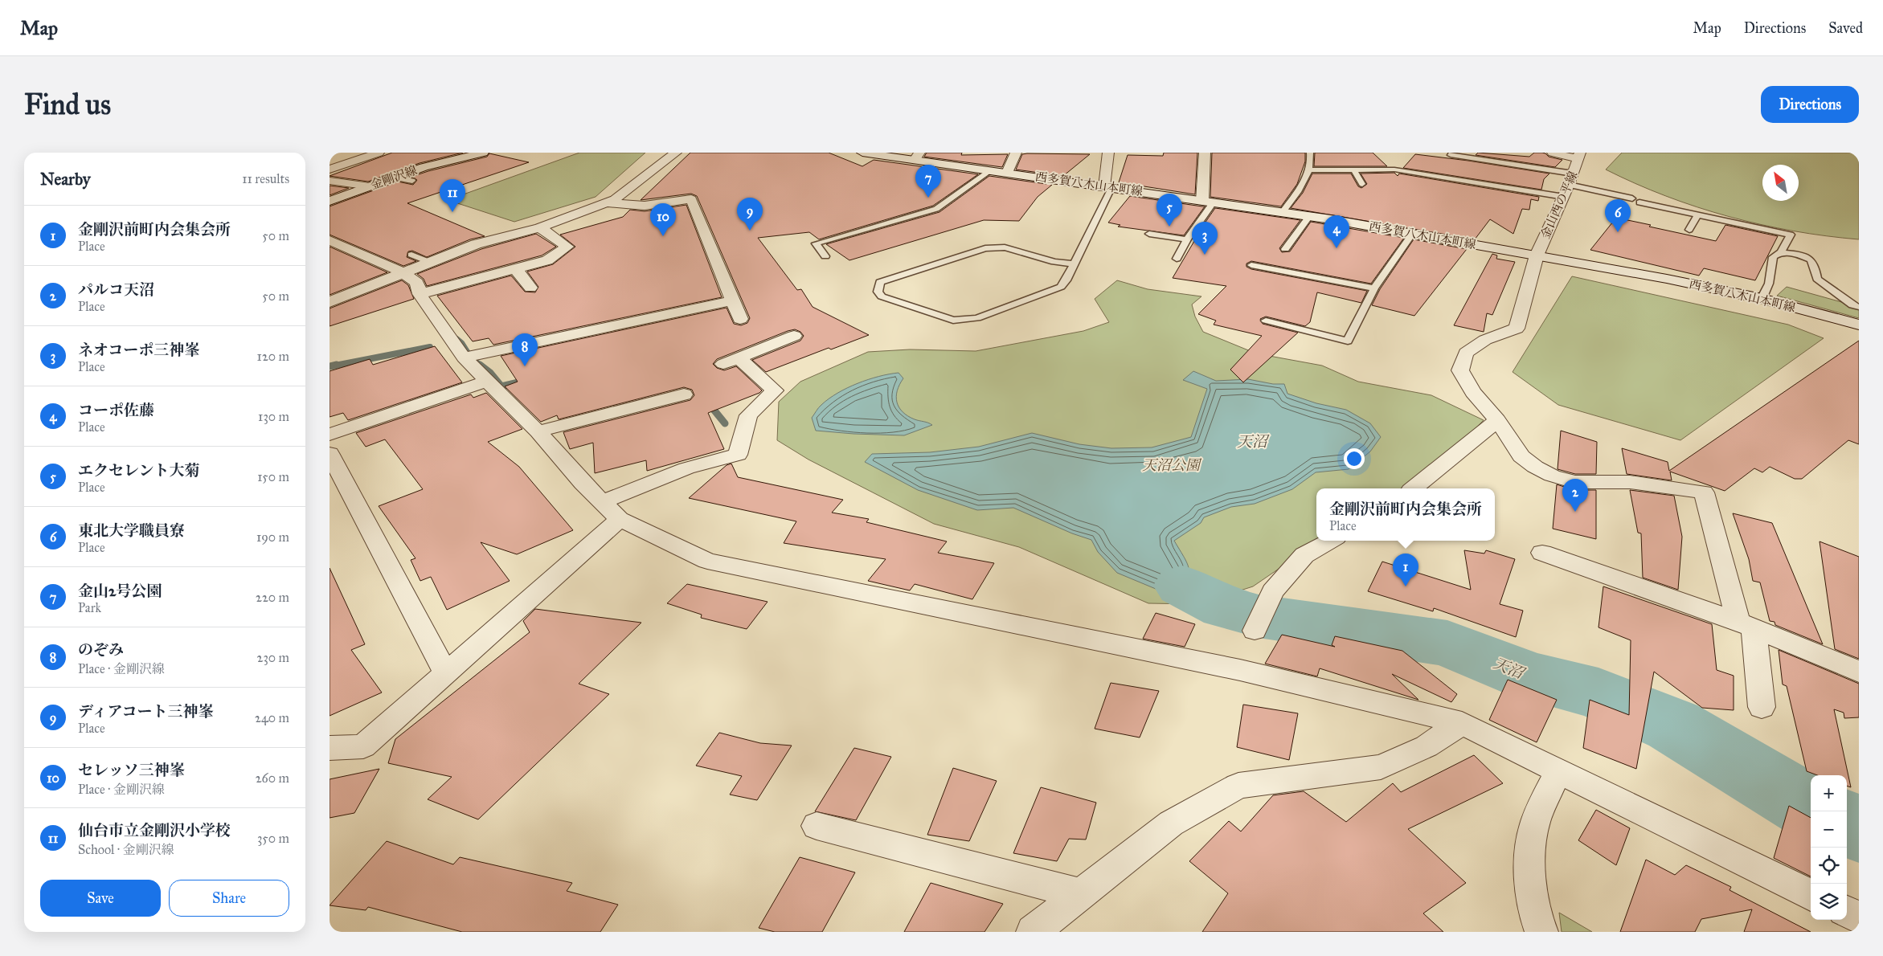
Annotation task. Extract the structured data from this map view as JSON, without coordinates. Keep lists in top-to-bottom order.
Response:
{
  "streets": {
    "street": ["金剛沢線", "西多賀八木山本町線", "金山西の平線"]
  },
  "crossings": [
    ["西多賀八木山本町線", "金山西の平線"]
  ],
  "water": ["天沼"],
  "parks": ["天沼公園"],
  "north": "top left",
  "page": {
    "header": "Map",
    "nav": ["Map", "Directions", "Saved"],
    "buttons": [
      "Directions",
      ["Save", "Share"]
    ],
    "title": "Find us",
    "heading": ["Nearby", "11 results"],
    "pins": [
      "7",
      "11",
      "5",
      "9",
      "6",
      "10",
      "4",
      "3",
      "8",
      "2",
      "1"
    ],
    "list": [
      {
        "mark": "1",
        "name": "金剛沢前町内会集会所",
        "note": "Place",
        "value": "50 m"
      },
      {
        "mark": "2",
        "name": "パルコ天沼",
        "note": "Place",
        "value": "50 m"
      },
      {
        "mark": "3",
        "name": "ネオコーポ三神峯",
        "note": "Place",
        "value": "120 m"
      },
      {
        "mark": "4",
        "name": "コーポ佐藤",
        "note": "Place",
        "value": "130 m"
      },
      {
        "mark": "5",
        "name": "エクセレント大菊",
        "note": "Place",
        "value": "150 m"
      },
      {
        "mark": "6",
        "name": "東北大学職員寮",
        "note": "Place",
        "value": "190 m"
      },
      {
        "mark": "7",
        "name": "金山2号公園",
        "note": "Park",
        "value": "220 m"
      },
      {
        "mark": "8",
        "name": "のぞみ",
        "note": "Place · 金剛沢線",
        "value": "230 m"
      },
      {
        "mark": "9",
        "name": "ディアコート三神峯",
        "note": "Place",
        "value": "240 m"
      },
      {
        "mark": "10",
        "name": "セレッソ三神峯",
        "note": "Place · 金剛沢線",
        "value": "260 m"
      },
      {
        "mark": "11",
        "name": "仙台市立金剛沢小学校",
        "note": "School · 金剛沢線",
        "value": "350 m"
      }
    ],
    "popup": ["金剛沢前町内会集会所", "Place"],
    "map_buttons": ["+", "−"]
  }
}
